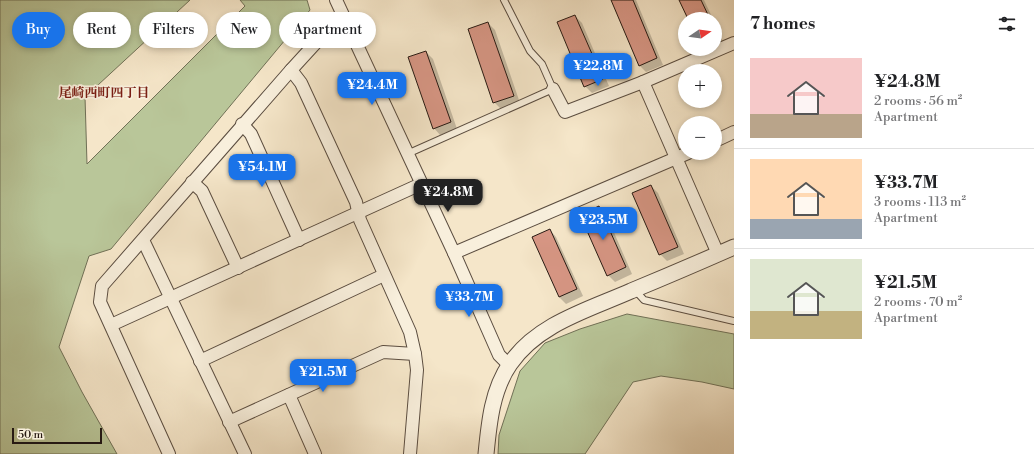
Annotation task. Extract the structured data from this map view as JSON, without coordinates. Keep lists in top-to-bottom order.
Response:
{
  "districts": ["尾崎西町四丁目"],
  "scale_bar": "50 m",
  "north": "right",
  "page": {
    "heading": "7 homes",
    "map_buttons": ["+", "−"],
    "chip": [
      "Buy",
      "Rent",
      "Filters",
      "New",
      "Apartment"
    ],
    "list": [
      {
        "name": "¥24.8M",
        "note": "2 rooms · 56 m² · Apartment"
      },
      {
        "name": "¥33.7M",
        "note": "3 rooms · 113 m² · Apartment"
      },
      {
        "name": "¥21.5M",
        "note": "2 rooms · 70 m² · Apartment"
      }
    ],
    "price": [
      "¥22.8M",
      "¥24.4M",
      "¥54.1M",
      "¥24.8M",
      "¥23.5M",
      "¥33.7M",
      "¥21.5M"
    ],
    "scale": "50 m"
  }
}
